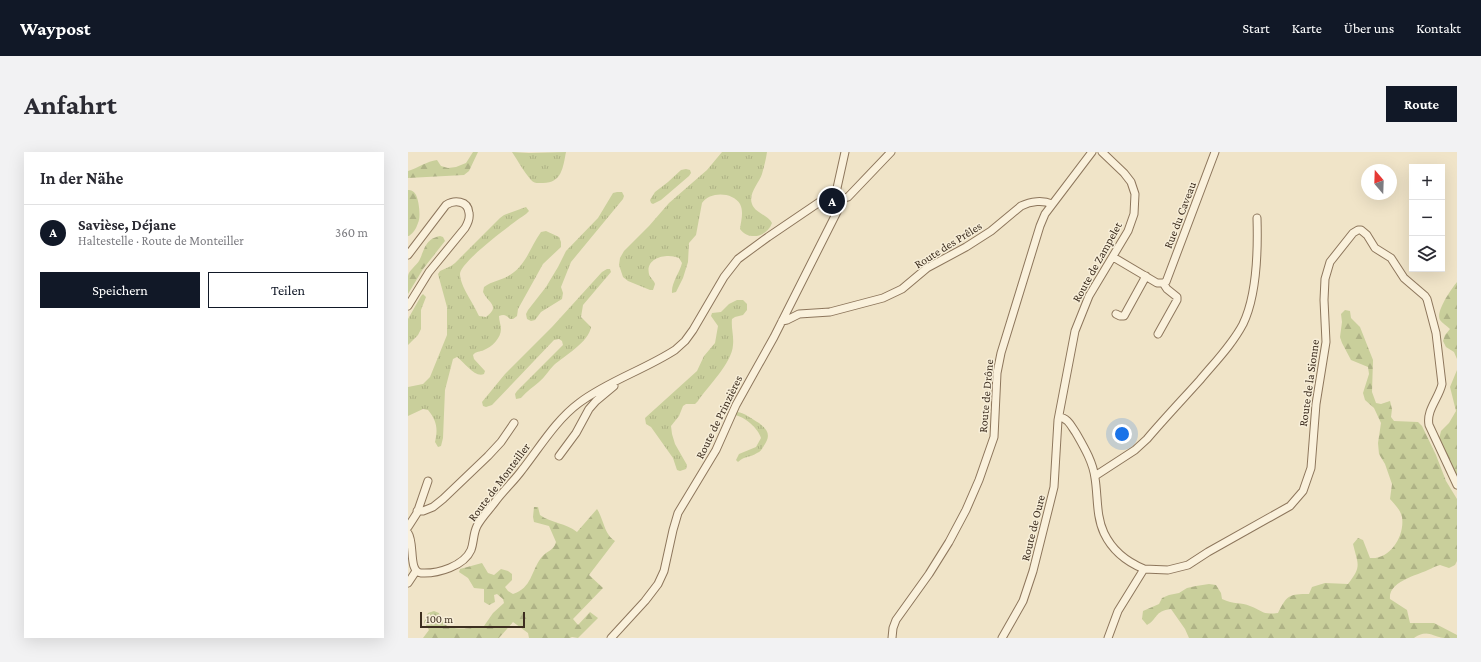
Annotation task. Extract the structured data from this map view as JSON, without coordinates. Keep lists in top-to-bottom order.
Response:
{
  "streets": {
    "street": [
      "Rue du Caveau",
      "Route des Prêles",
      "Route de Zampelet",
      "Route de la Sionne",
      "Route de Drône",
      "Route de Prinzières",
      "Route de Monteiller",
      "Route de Oure"
    ]
  },
  "crossings": [
    ["Route des Prêles", "Route de Drône"],
    ["Route des Prêles", "Route de Prinzières"],
    ["Route de Zampelet", "Route de Oure"],
    ["Route de Prinzières", "Route de Monteiller"]
  ],
  "scale_bar": "100 m",
  "north": "top",
  "page": {
    "header": "Waypost",
    "nav": [
      "Start",
      "Karte",
      "Über uns",
      "Kontakt"
    ],
    "buttons": [
      "Route",
      ["Speichern", "Teilen"]
    ],
    "title": "Anfahrt",
    "heading": "In der Nähe",
    "map_buttons": ["+", "−"],
    "pins": "A",
    "list": [
      {
        "mark": "A",
        "name": "Savièse, Déjane",
        "note": "Haltestelle · Route de Monteiller",
        "value": "360 m"
      }
    ],
    "scale": "100 m"
  }
}
